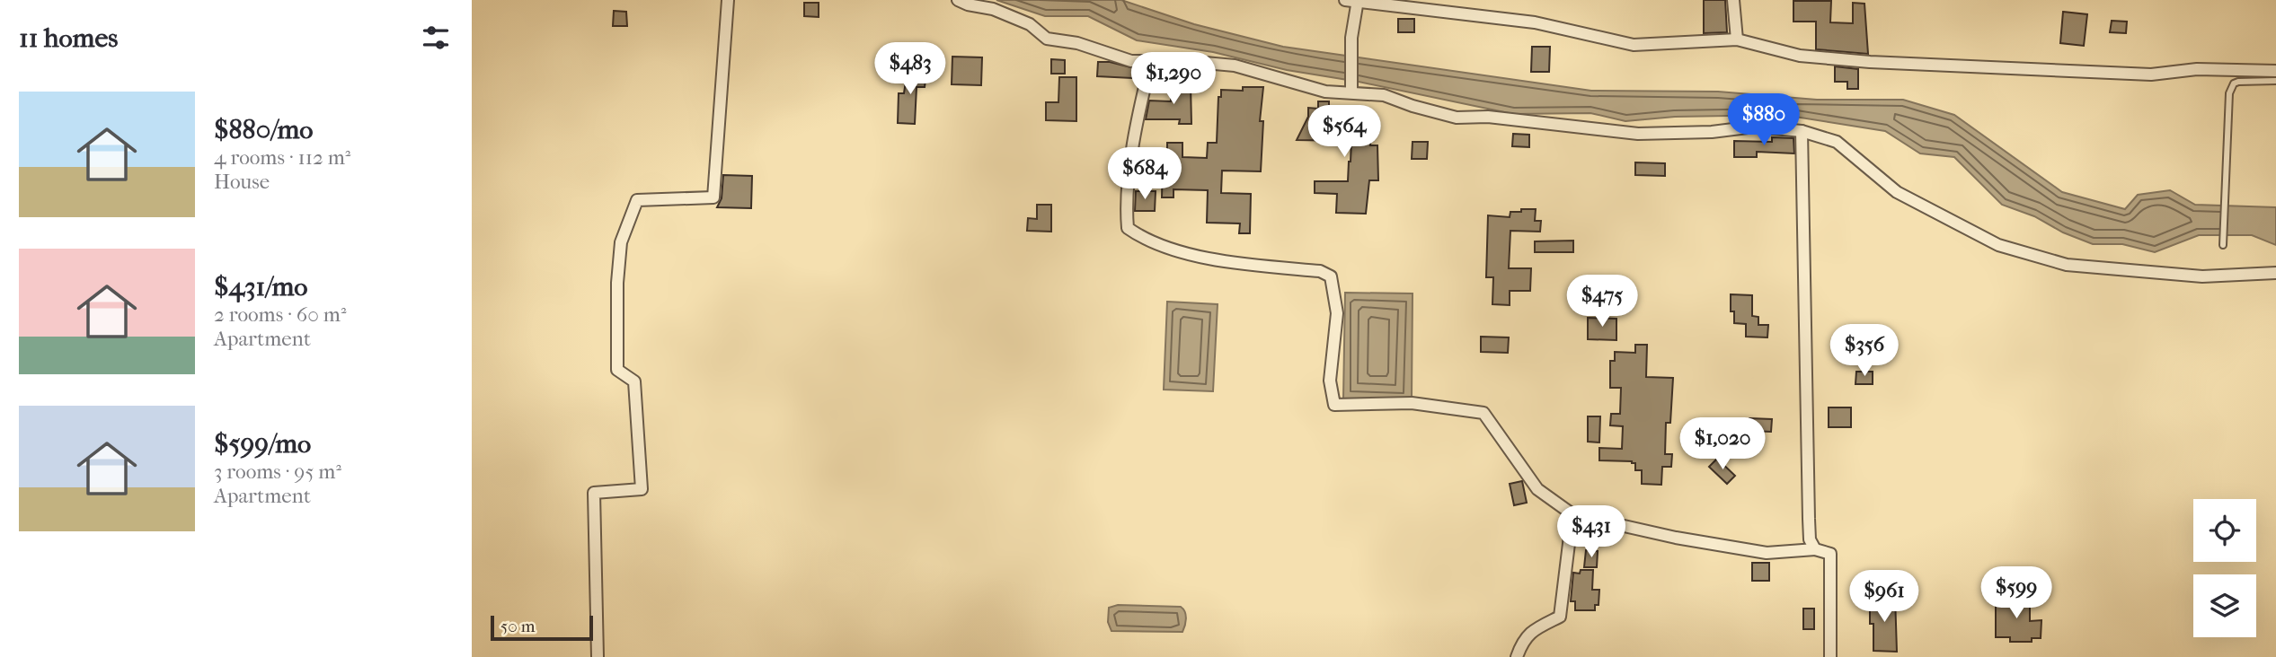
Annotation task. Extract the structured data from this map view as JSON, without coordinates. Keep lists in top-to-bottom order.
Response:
{
  "scale_bar": "50 m",
  "page": {
    "heading": "11 homes",
    "price": [
      "$483",
      "$1,290",
      "$880",
      "$564",
      "$684",
      "$475",
      "$356",
      "$1,020",
      "$431",
      "$599",
      "$961"
    ],
    "list": [
      {
        "name": "$880/mo",
        "note": "4 rooms · 112 m² · House"
      },
      {
        "name": "$431/mo",
        "note": "2 rooms · 60 m² · Apartment"
      },
      {
        "name": "$599/mo",
        "note": "3 rooms · 95 m² · Apartment"
      }
    ],
    "scale": "50 m"
  }
}
